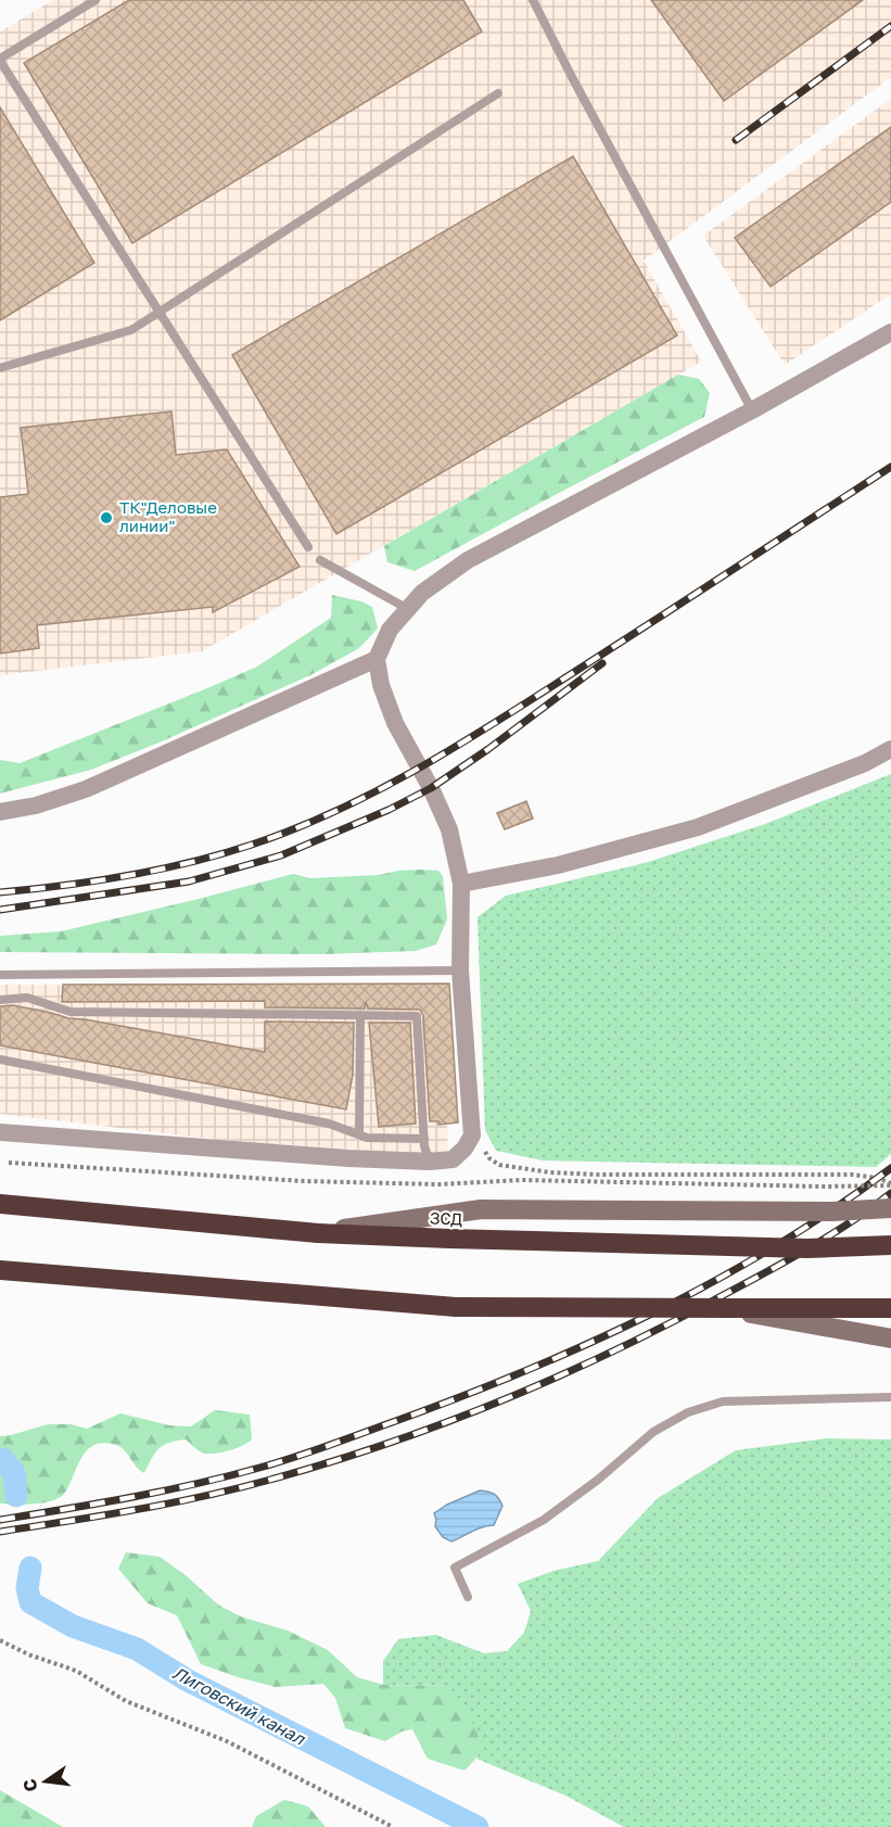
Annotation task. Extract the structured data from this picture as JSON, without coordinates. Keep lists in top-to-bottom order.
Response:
{
  "streets": {
    "highway": ["ЗСД"]
  },
  "water": ["Лиговский канал"],
  "places": ["ТК\"Деловые линии\""],
  "north": "left"
}
